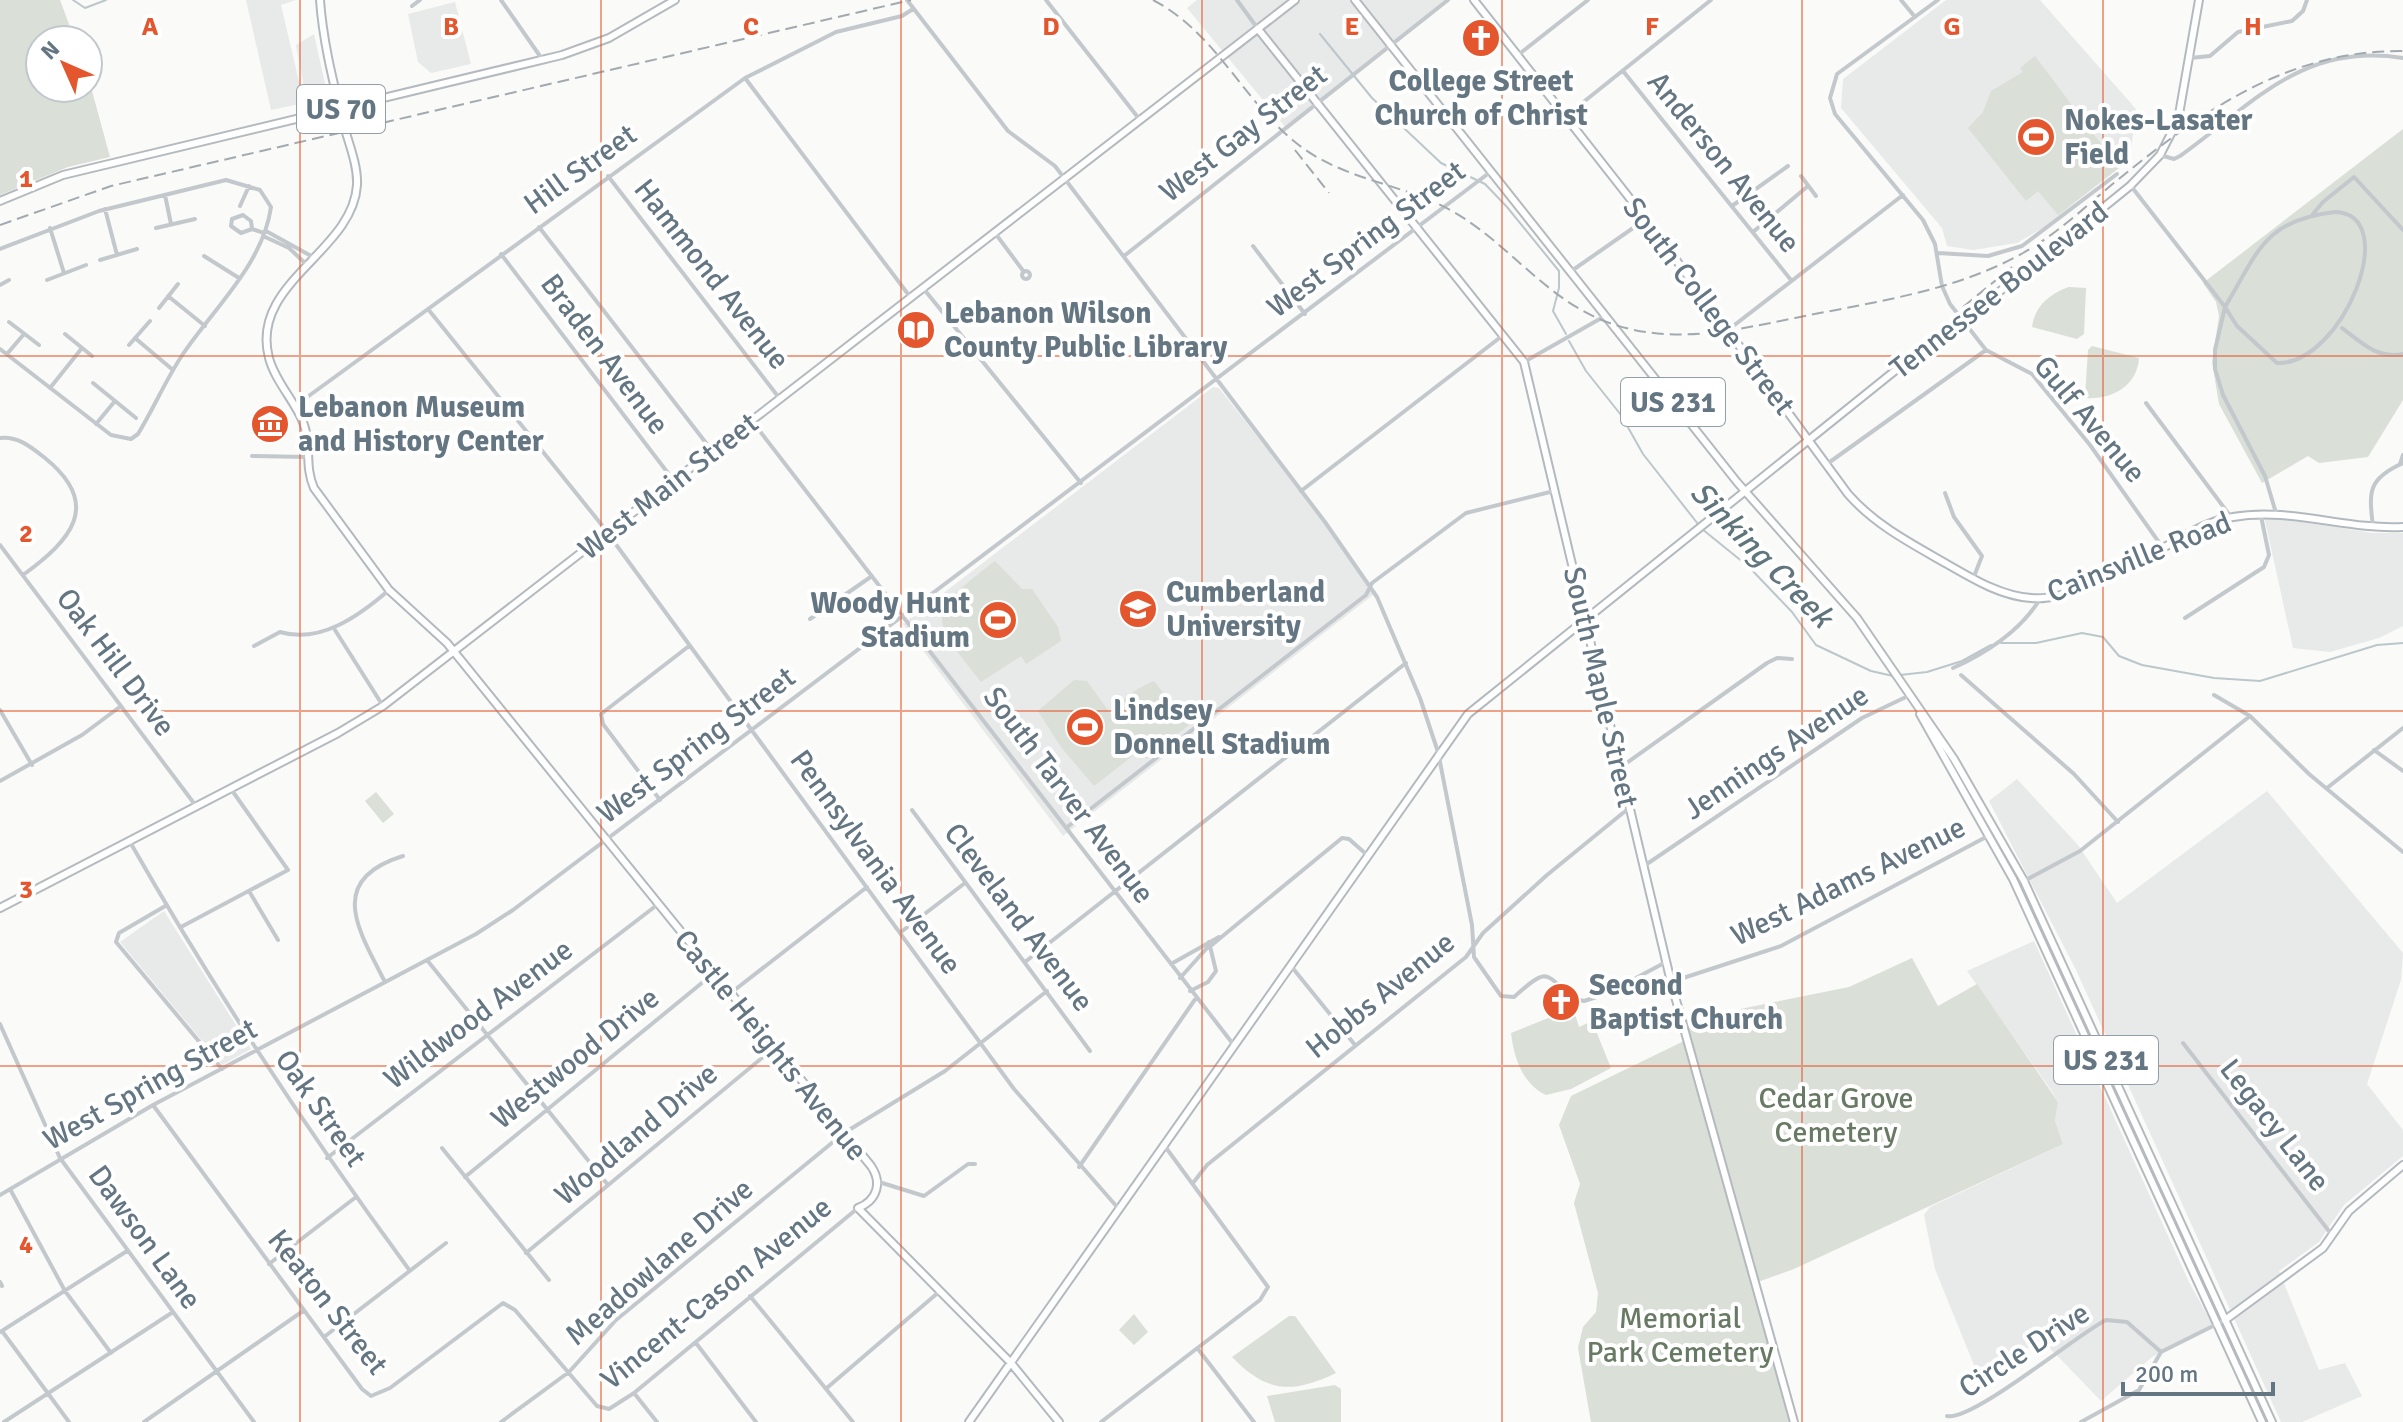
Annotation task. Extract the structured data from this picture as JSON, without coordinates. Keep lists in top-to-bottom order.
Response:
{
  "streets": {
    "main road": [
      "US 70",
      "Tennessee Boulevard",
      "South College Street",
      "US 231",
      "West Main Street",
      "Cainsville Road",
      "South Maple Street",
      "Castle Heights Avenue"
    ],
    "street": [
      "West Gay Street",
      "Anderson Avenue",
      "Hill Street",
      "West Spring Street",
      "Hammond Avenue",
      "Braden Avenue",
      "Gulf Avenue",
      "Oak Hill Drive",
      "Jennings Avenue",
      "South Tarver Avenue",
      "Pennsylvania Avenue",
      "West Adams Avenue",
      "Cleveland Avenue",
      "Hobbs Avenue",
      "Wildwood Avenue",
      "Westwood Drive",
      "Oak Street",
      "Legacy Lane",
      "Woodland Drive",
      "Dawson Lane",
      "Meadowlane Drive",
      "Vincent-Cason Avenue",
      "Keaton Street",
      "Circle Drive"
    ]
  },
  "crossings": [
    ["US 70", "Castle Heights Avenue"],
    ["West Gay Street", "US 231"],
    ["West Gay Street", "South Maple Street"],
    ["Hill Street", "Hammond Avenue"],
    ["Hill Street", "Braden Avenue"],
    ["Hill Street", "Pennsylvania Avenue"],
    ["Hill Street", "Castle Heights Avenue"],
    ["West Spring Street", "US 231"],
    ["West Spring Street", "South Maple Street"],
    ["West Spring Street", "South Tarver Avenue"],
    ["West Spring Street", "Pennsylvania Avenue"],
    ["West Spring Street", "Castle Heights Avenue"],
    ["West Spring Street", "Oak Street"],
    ["West Spring Street", "Dawson Lane"],
    ["West Spring Street", "Keaton Street"],
    ["Hammond Avenue", "West Main Street"],
    ["Tennessee Boulevard", "South College Street"],
    ["Tennessee Boulevard", "US 231"],
    ["Tennessee Boulevard", "Gulf Avenue"],
    ["Tennessee Boulevard", "South Maple Street"],
    ["Tennessee Boulevard", "South Tarver Avenue"],
    ["Tennessee Boulevard", "Pennsylvania Avenue"],
    ["Tennessee Boulevard", "Castle Heights Avenue"],
    ["South College Street", "Cainsville Road"],
    ["Braden Avenue", "West Main Street"],
    ["US 231", "Jennings Avenue"],
    ["US 231", "West Adams Avenue"],
    ["Gulf Avenue", "Cainsville Road"],
    ["West Main Street", "Oak Hill Drive"],
    ["West Main Street", "South Maple Street"],
    ["West Main Street", "South Tarver Avenue"],
    ["West Main Street", "Pennsylvania Avenue"],
    ["West Main Street", "Castle Heights Avenue"],
    ["West Main Street", "Oak Street"],
    ["South Maple Street", "Jennings Avenue"],
    ["South Maple Street", "West Adams Avenue"],
    ["South Maple Street", "Hobbs Avenue"],
    ["Pennsylvania Avenue", "Meadowlane Drive"],
    ["Cleveland Avenue", "Meadowlane Drive"],
    ["Wildwood Avenue", "Castle Heights Avenue"],
    ["Wildwood Avenue", "Oak Street"],
    ["Castle Heights Avenue", "Westwood Drive"],
    ["Castle Heights Avenue", "Woodland Drive"],
    ["Castle Heights Avenue", "Meadowlane Drive"],
    ["Castle Heights Avenue", "Vincent-Cason Avenue"],
    ["Meadowlane Drive", "Vincent-Cason Avenue"],
    ["Meadowlane Drive", "Keaton Street"],
    ["Vincent-Cason Avenue", "Keaton Street"]
  ],
  "water": ["Sinking Creek"],
  "parks": ["Cedar Grove Cemetery", "Memorial Park Cemetery"],
  "places": {
    "church": ["College Street Church of Christ", "Second Baptist Church"],
    "sports": ["Nokes-Lasater Field", "Woody Hunt Stadium", "Lindsey Donnell Stadium"],
    "library": ["Lebanon Wilson County Public Library"],
    "museum": ["Lebanon Museum and History Center"],
    "school or university": ["Cumberland University"]
  },
  "scale_bar": "200 m",
  "north": "top left",
  "grid": {
    "columns": [
      "A",
      "B",
      "C",
      "D",
      "E",
      "F",
      "G",
      "H"
    ],
    "rows": [
      "1",
      "2",
      "3",
      "4"
    ]
  }
}
